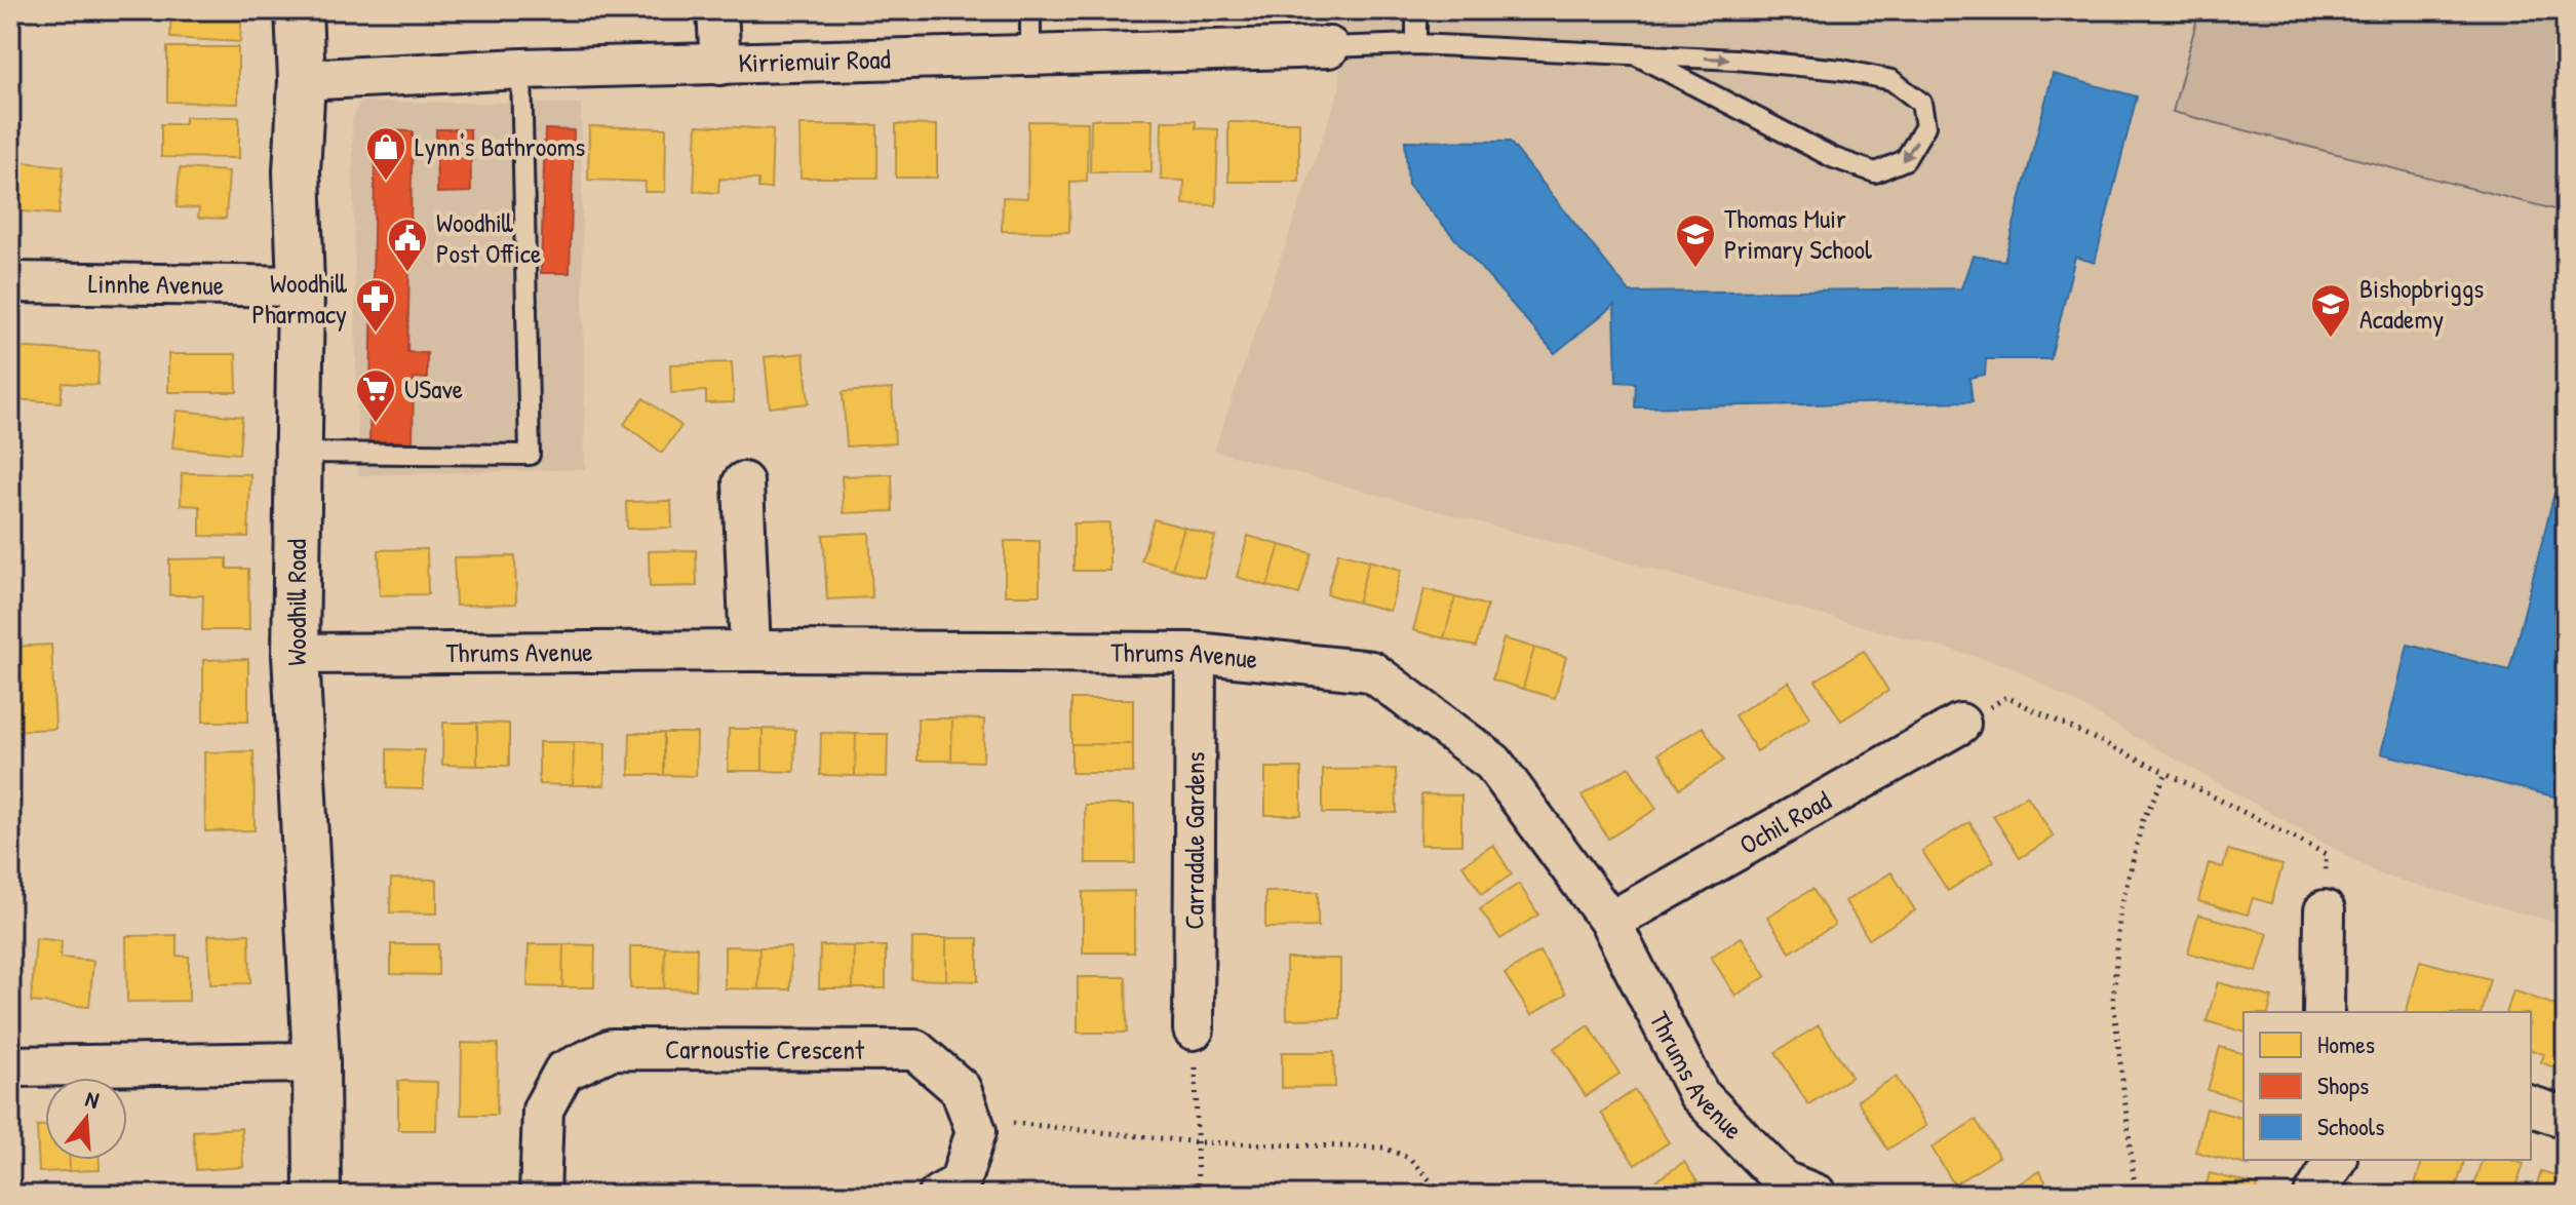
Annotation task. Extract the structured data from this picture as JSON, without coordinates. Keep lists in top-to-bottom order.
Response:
{
  "streets": {
    "street": [
      "Kirriemuir Road",
      "Linnhe Avenue",
      "Woodhill Road",
      "Thrums Avenue",
      "Ochil Road",
      "Carradale Gardens",
      "Carnoustie Crescent"
    ]
  },
  "crossings": [
    ["Kirriemuir Road", "Woodhill Road"],
    ["Linnhe Avenue", "Woodhill Road"],
    ["Woodhill Road", "Thrums Avenue"],
    ["Thrums Avenue", "Ochil Road"],
    ["Thrums Avenue", "Carradale Gardens"]
  ],
  "places": {
    "shop": ["Lynn's Bathrooms"],
    "school or university": ["Thomas Muir Primary School", "Bishopbriggs Academy"],
    "public building": ["Woodhill Post Office"],
    "pharmacy": ["Woodhill Pharmacy"],
    "supermarket": ["USave"]
  },
  "legend": ["Homes", "Shops", "Schools"],
  "north": "top"
}
